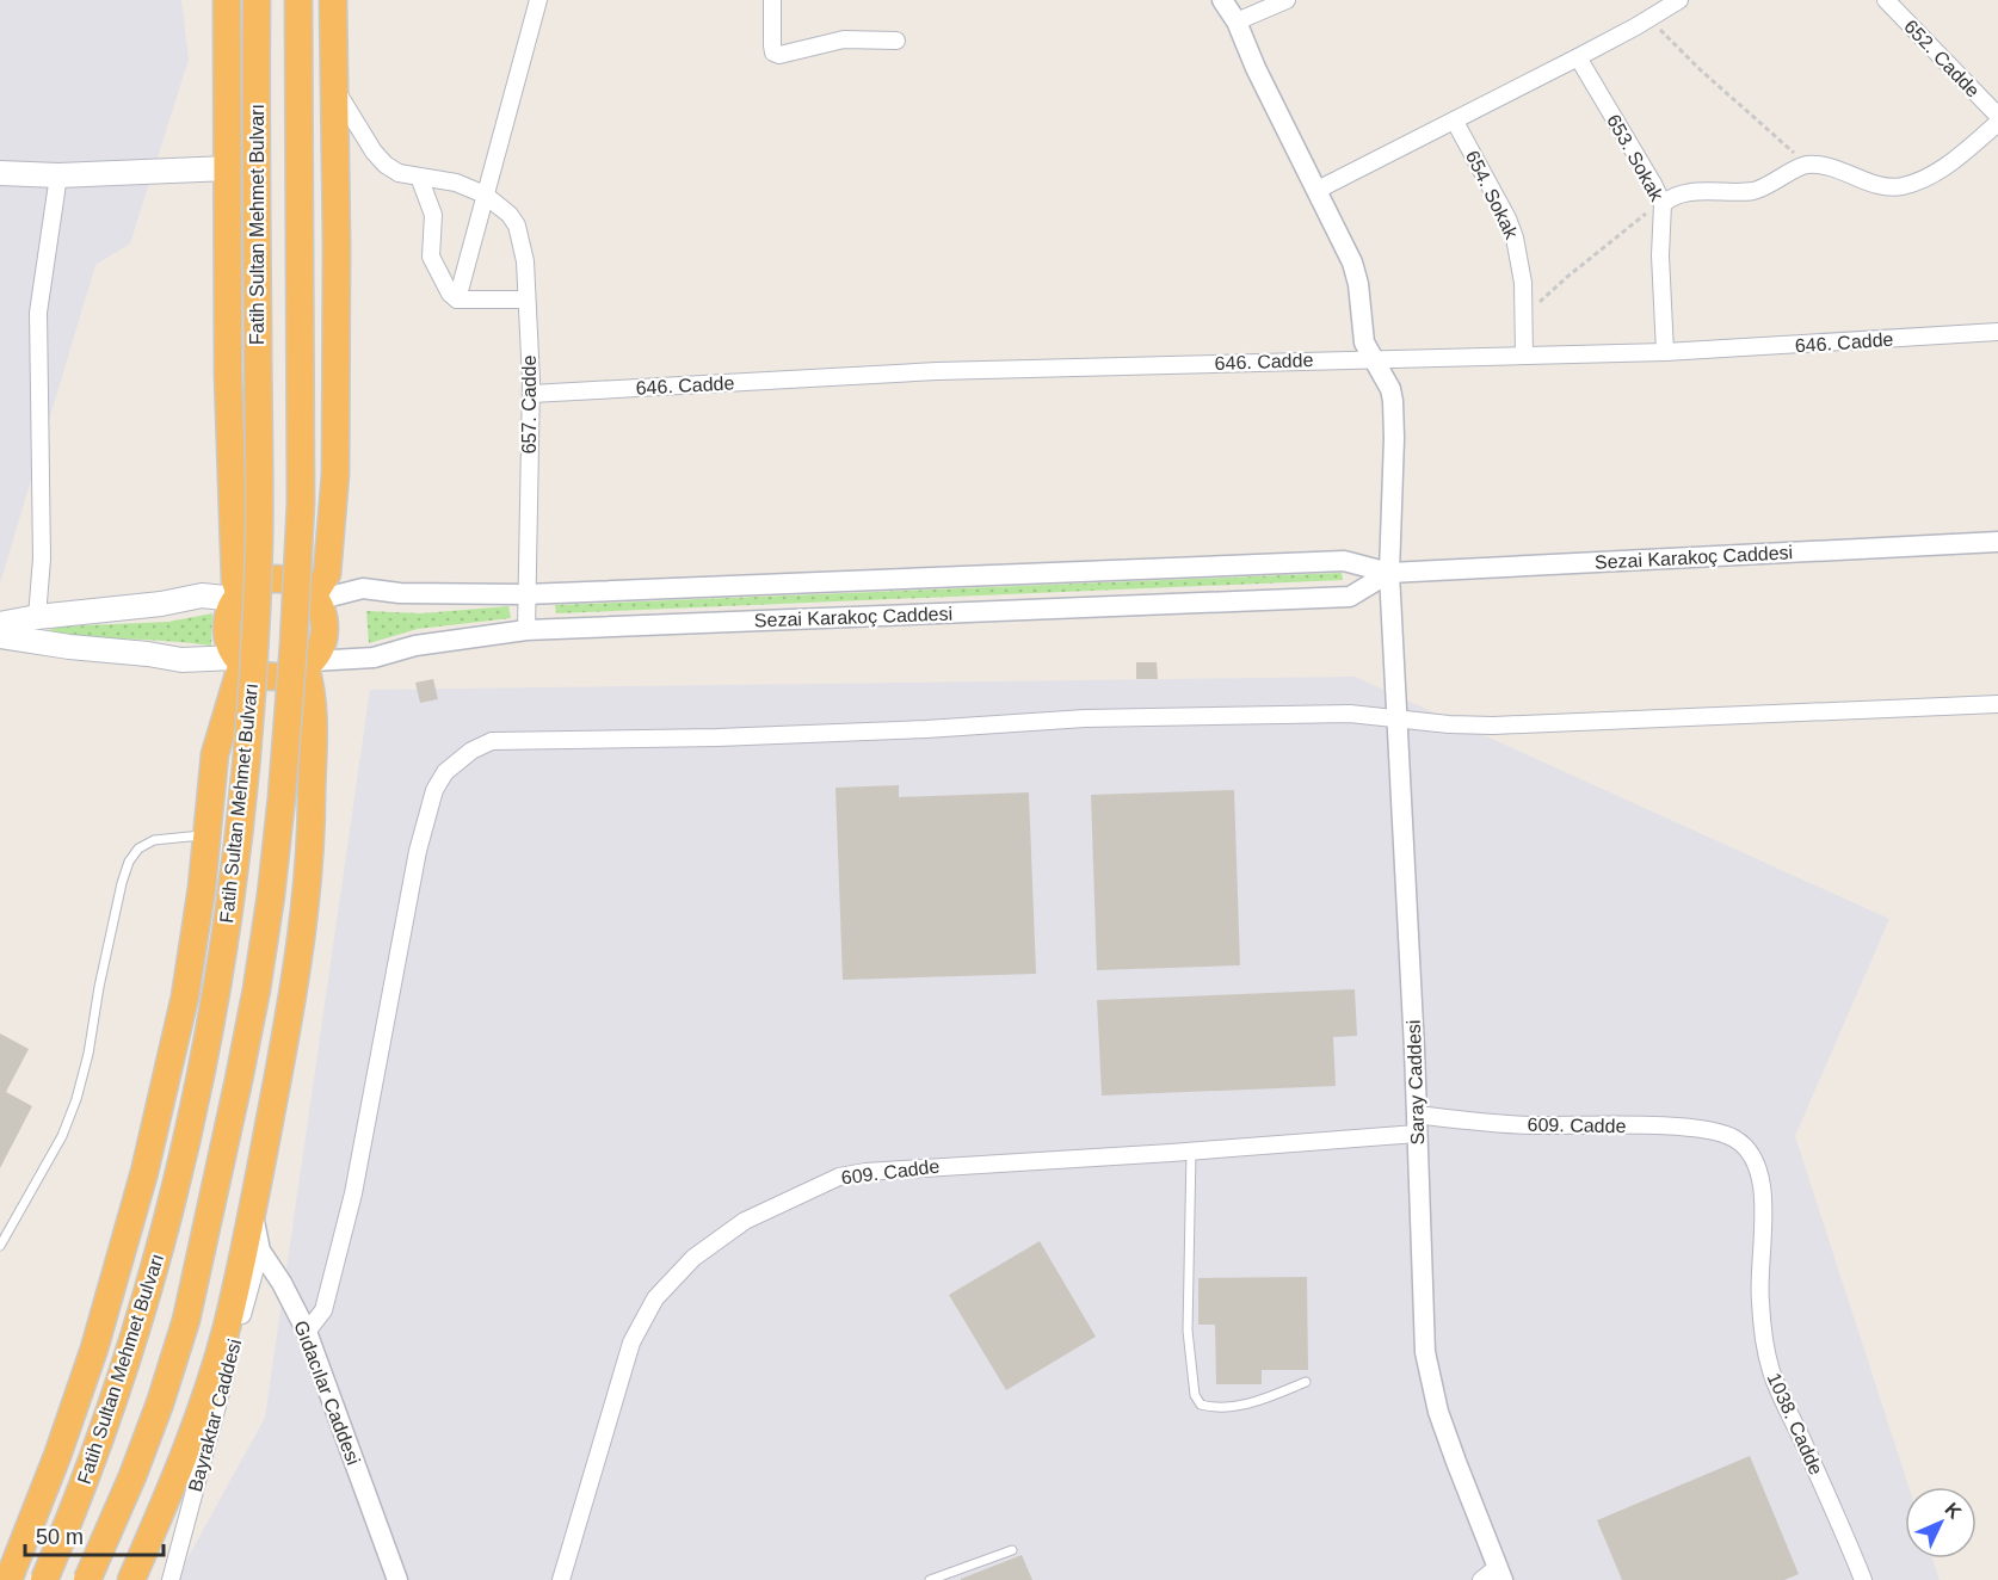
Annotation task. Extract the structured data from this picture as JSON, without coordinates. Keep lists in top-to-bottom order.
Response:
{
  "streets": {
    "highway": ["Fatih Sultan Mehmet Bulvarı"],
    "street": [
      "652. Cadde",
      "653. Sokak",
      "654. Sokak",
      "646. Cadde",
      "657. Cadde",
      "Sezai Karakoç Caddesi",
      "Saray Caddesi",
      "609. Cadde",
      "Gıdacılar Caddesi",
      "Bayraktar Caddesi",
      "1038. Cadde"
    ]
  },
  "crossings": [
    ["653. Sokak", "646. Cadde"],
    ["654. Sokak", "646. Cadde"],
    ["646. Cadde", "657. Cadde"],
    ["646. Cadde", "Saray Caddesi"],
    ["657. Cadde", "Sezai Karakoç Caddesi"],
    ["Sezai Karakoç Caddesi", "Saray Caddesi"],
    ["Saray Caddesi", "609. Cadde"],
    ["609. Cadde", "1038. Cadde"],
    ["Gıdacılar Caddesi", "Bayraktar Caddesi"]
  ],
  "scale_bar": "50 m",
  "north": "top right"
}
